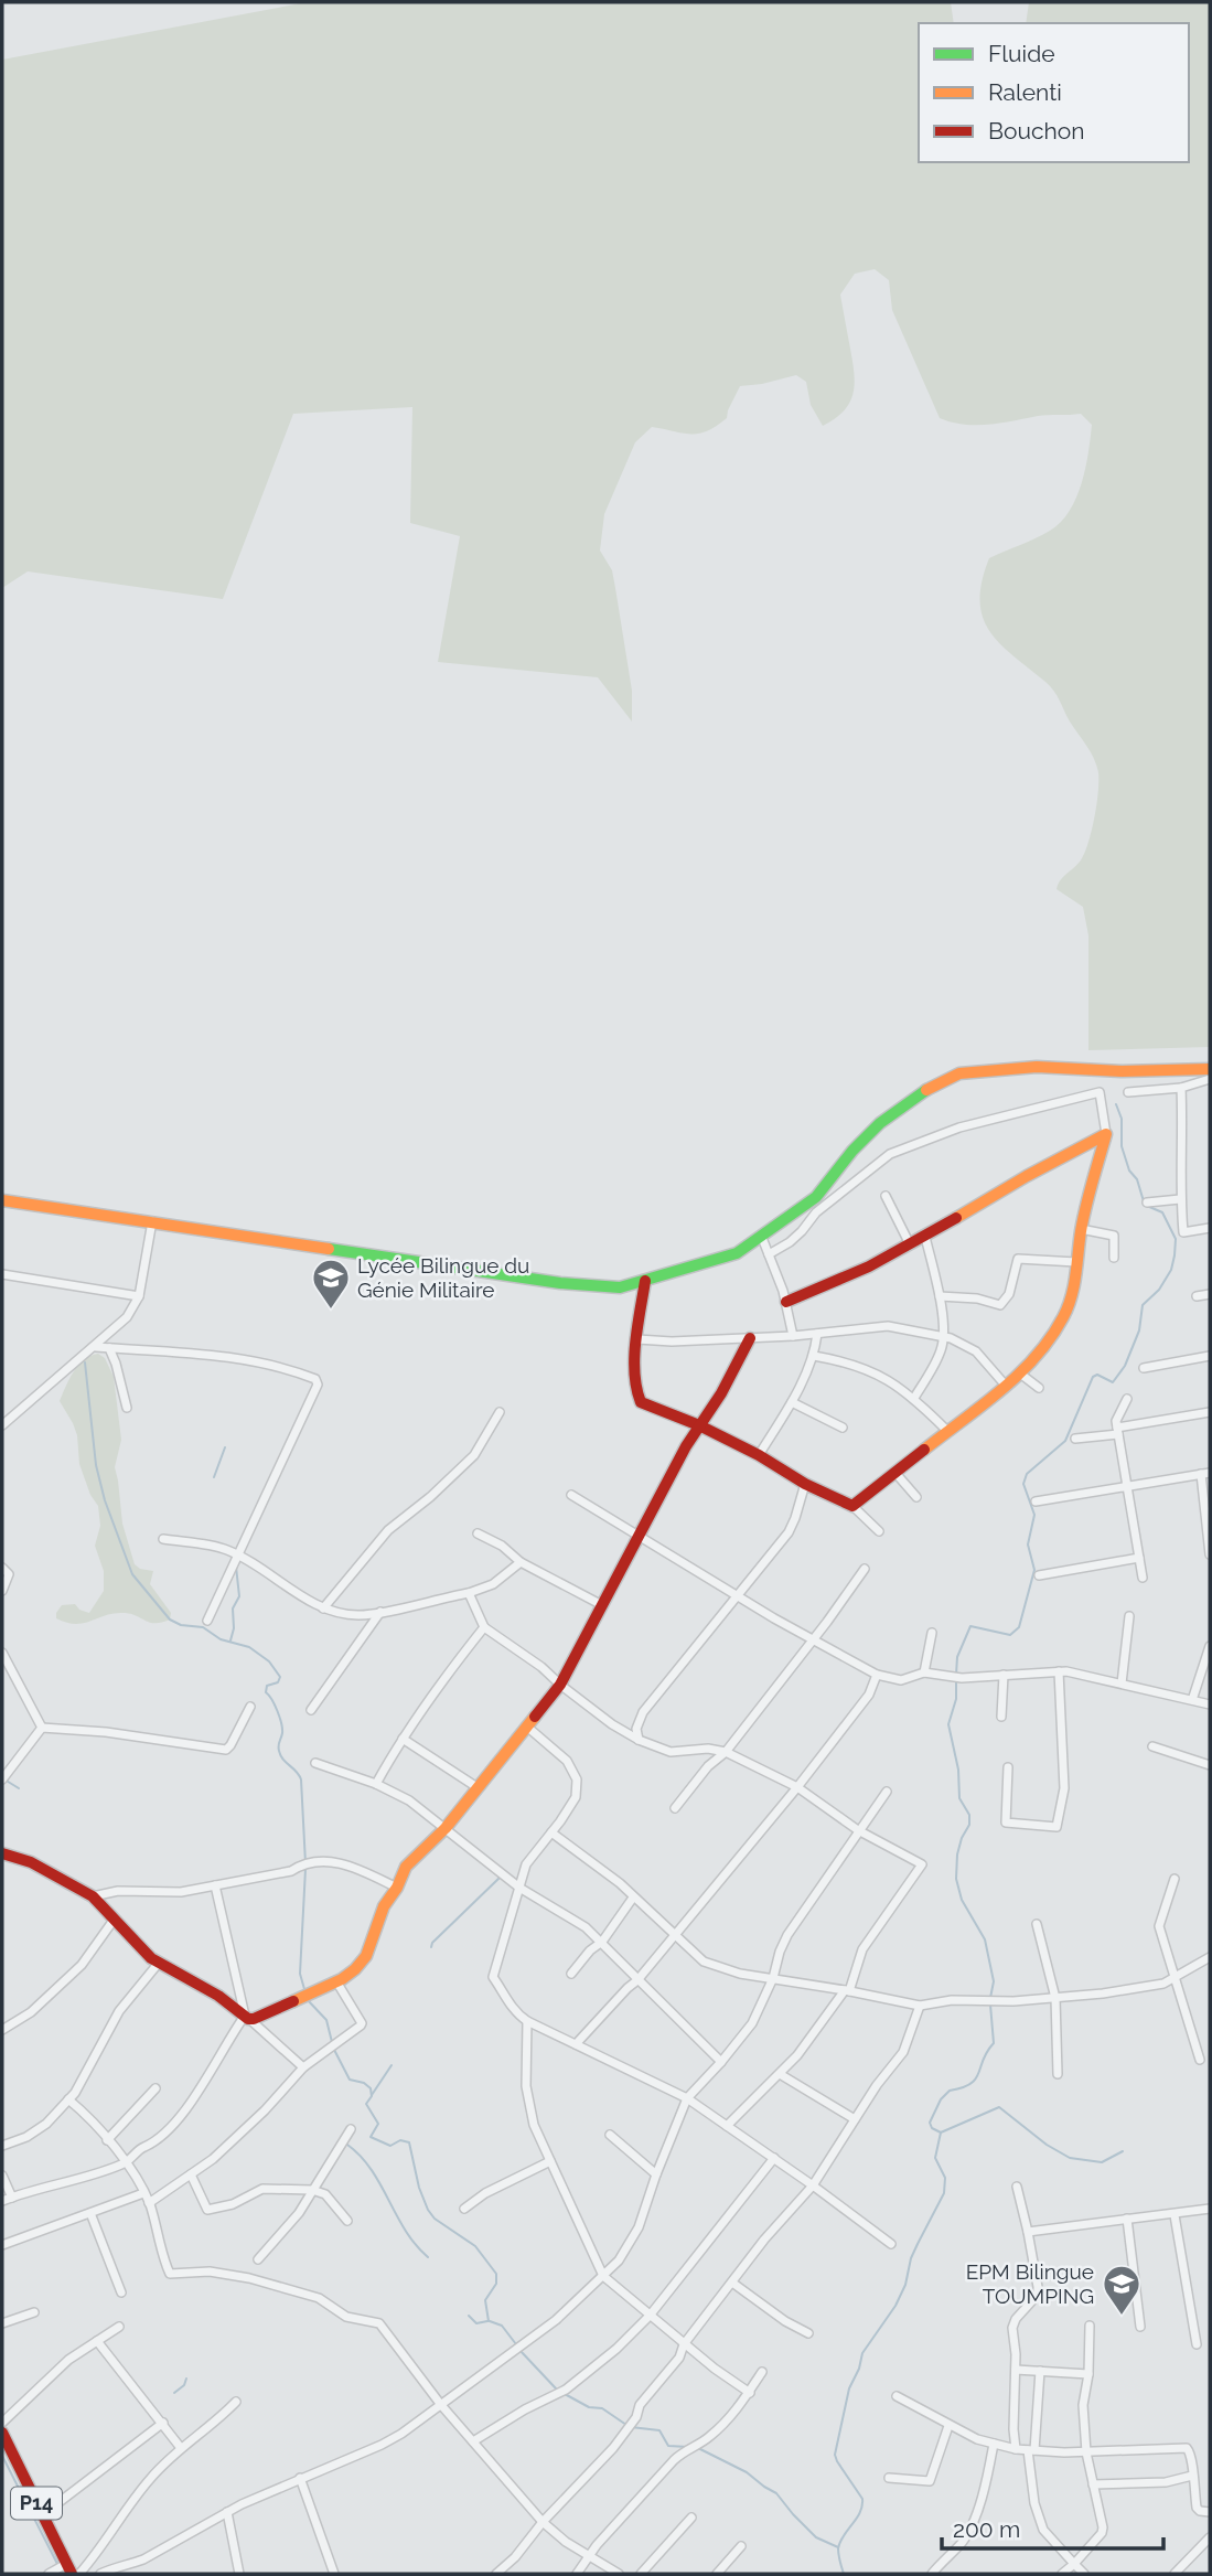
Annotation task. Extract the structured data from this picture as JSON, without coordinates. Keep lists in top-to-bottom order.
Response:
{
  "streets": {
    "street": ["P14"]
  },
  "places": {
    "school or university": ["Lycée Bilingue du Génie Militaire", "EPM Bilingue TOUMPING"]
  },
  "legend": ["Fluide", "Ralenti", "Bouchon"],
  "scale_bar": "200 m"
}
